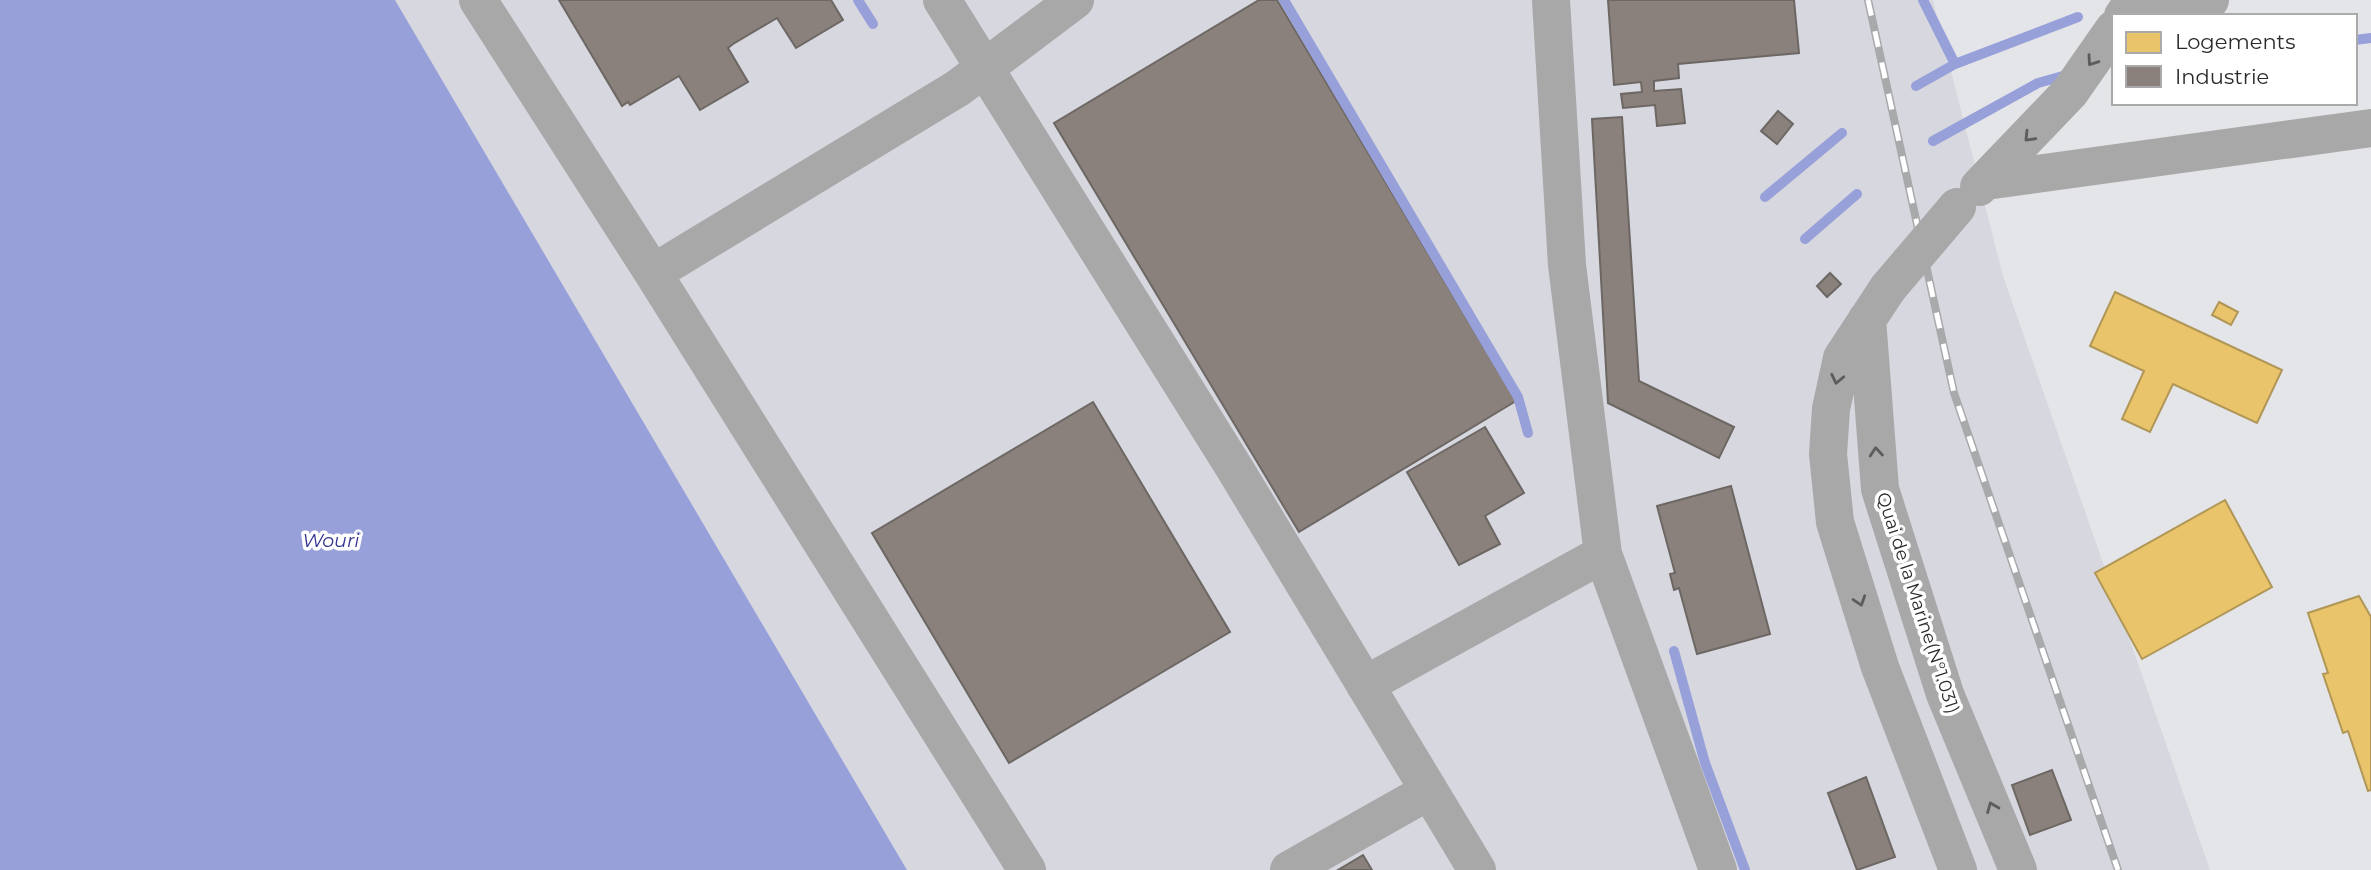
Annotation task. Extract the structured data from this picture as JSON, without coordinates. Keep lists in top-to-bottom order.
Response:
{
  "streets": {
    "street": ["Quai de la Marine(N°1.031)"]
  },
  "water": ["Wouri"],
  "legend": ["Logements", "Industrie"]
}
